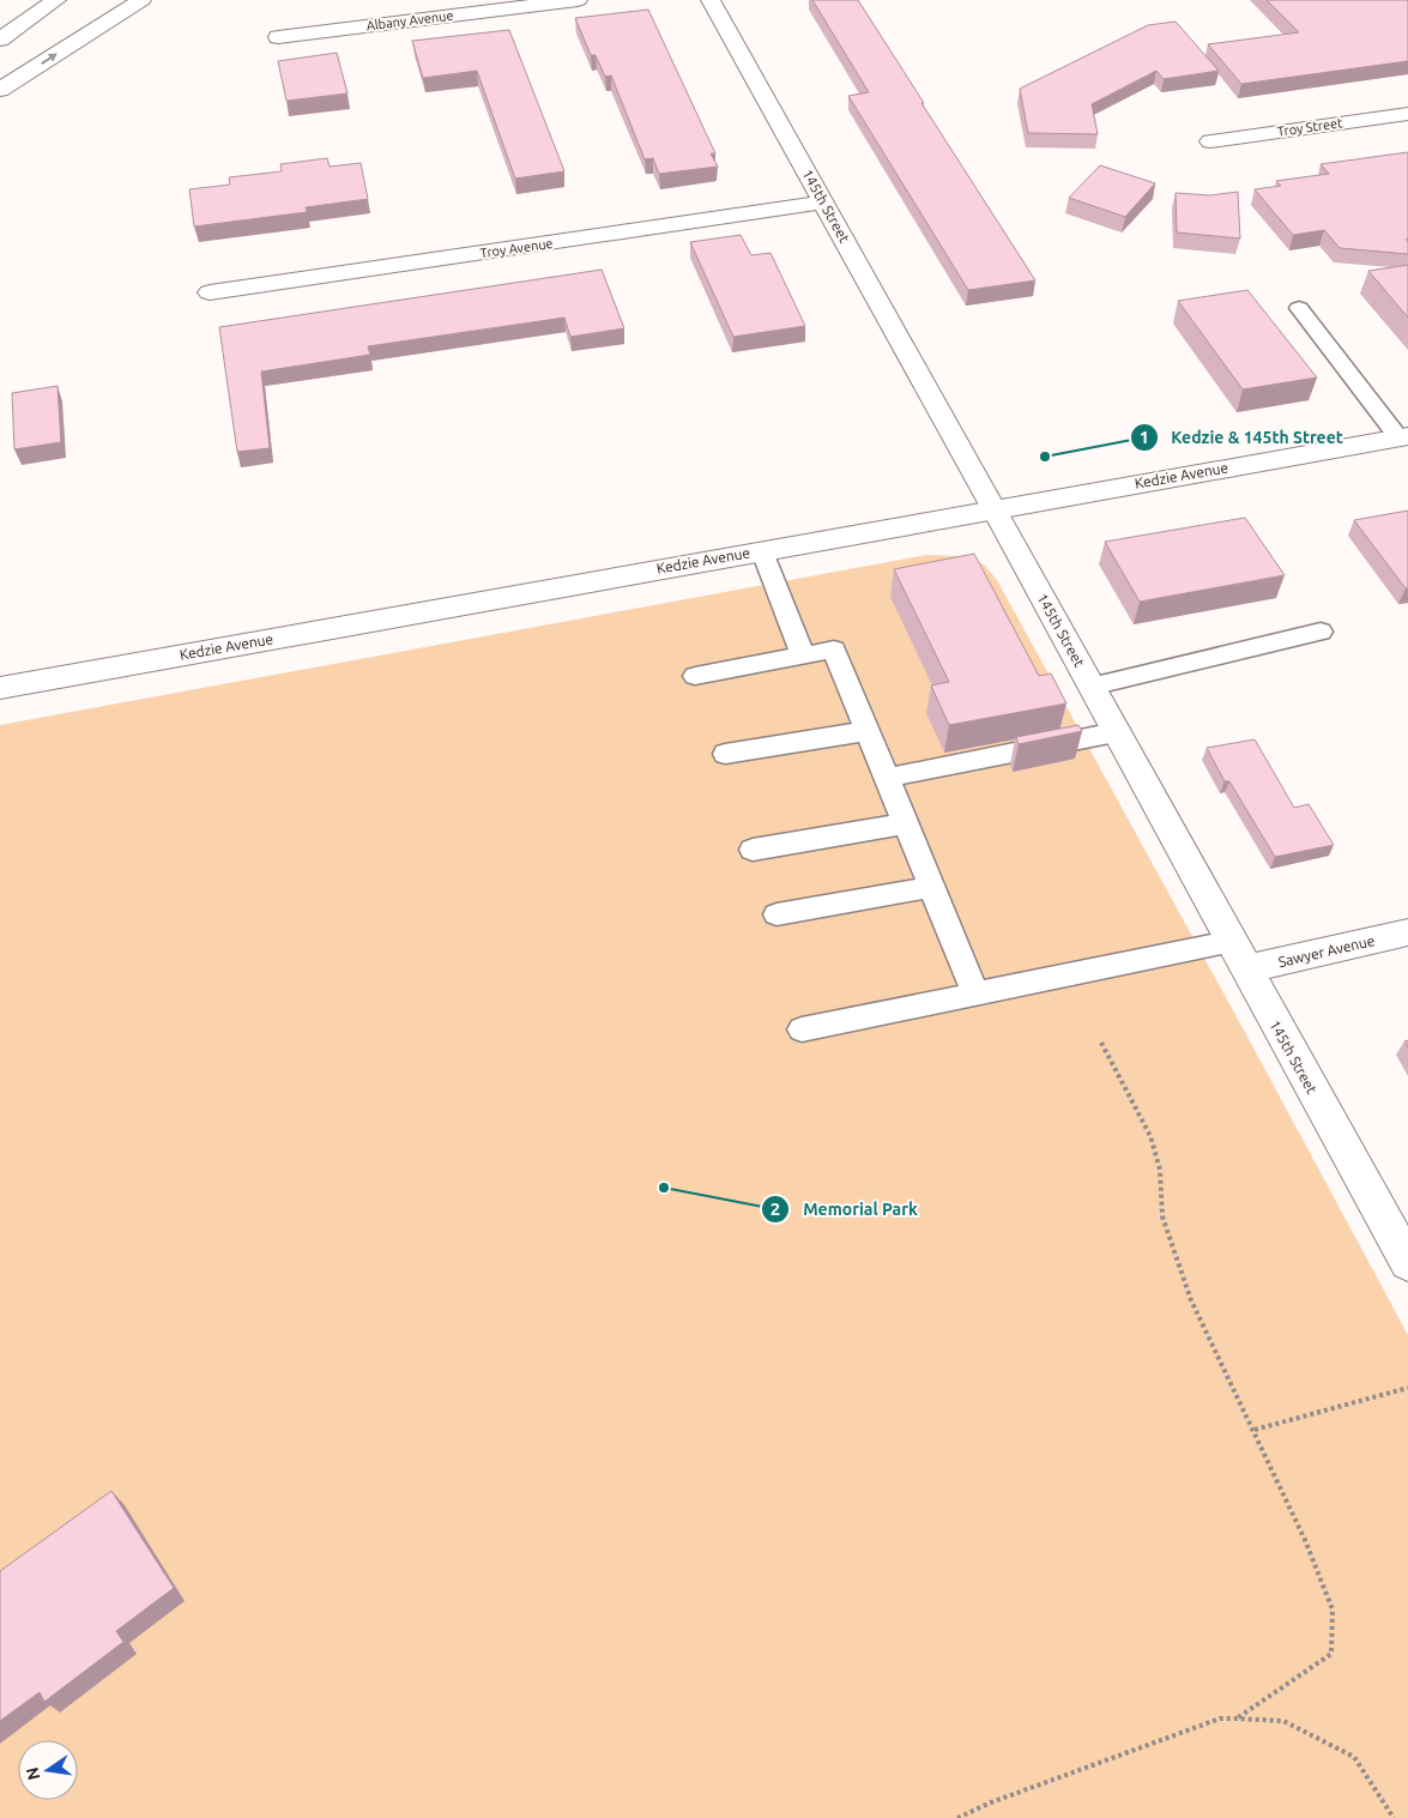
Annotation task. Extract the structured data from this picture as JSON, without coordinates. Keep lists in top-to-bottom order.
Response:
{
  "streets": {
    "main road": [
      "Albany Avenue",
      "Troy Street",
      "145th Street",
      "Troy Avenue",
      "Kedzie Avenue",
      "Sawyer Avenue"
    ]
  },
  "crossings": [
    ["145th Street", "Troy Avenue"],
    ["145th Street", "Kedzie Avenue"],
    ["145th Street", "Sawyer Avenue"]
  ],
  "places": ["Kedzie & 145th Street", "Memorial Park"],
  "north": "left"
}
